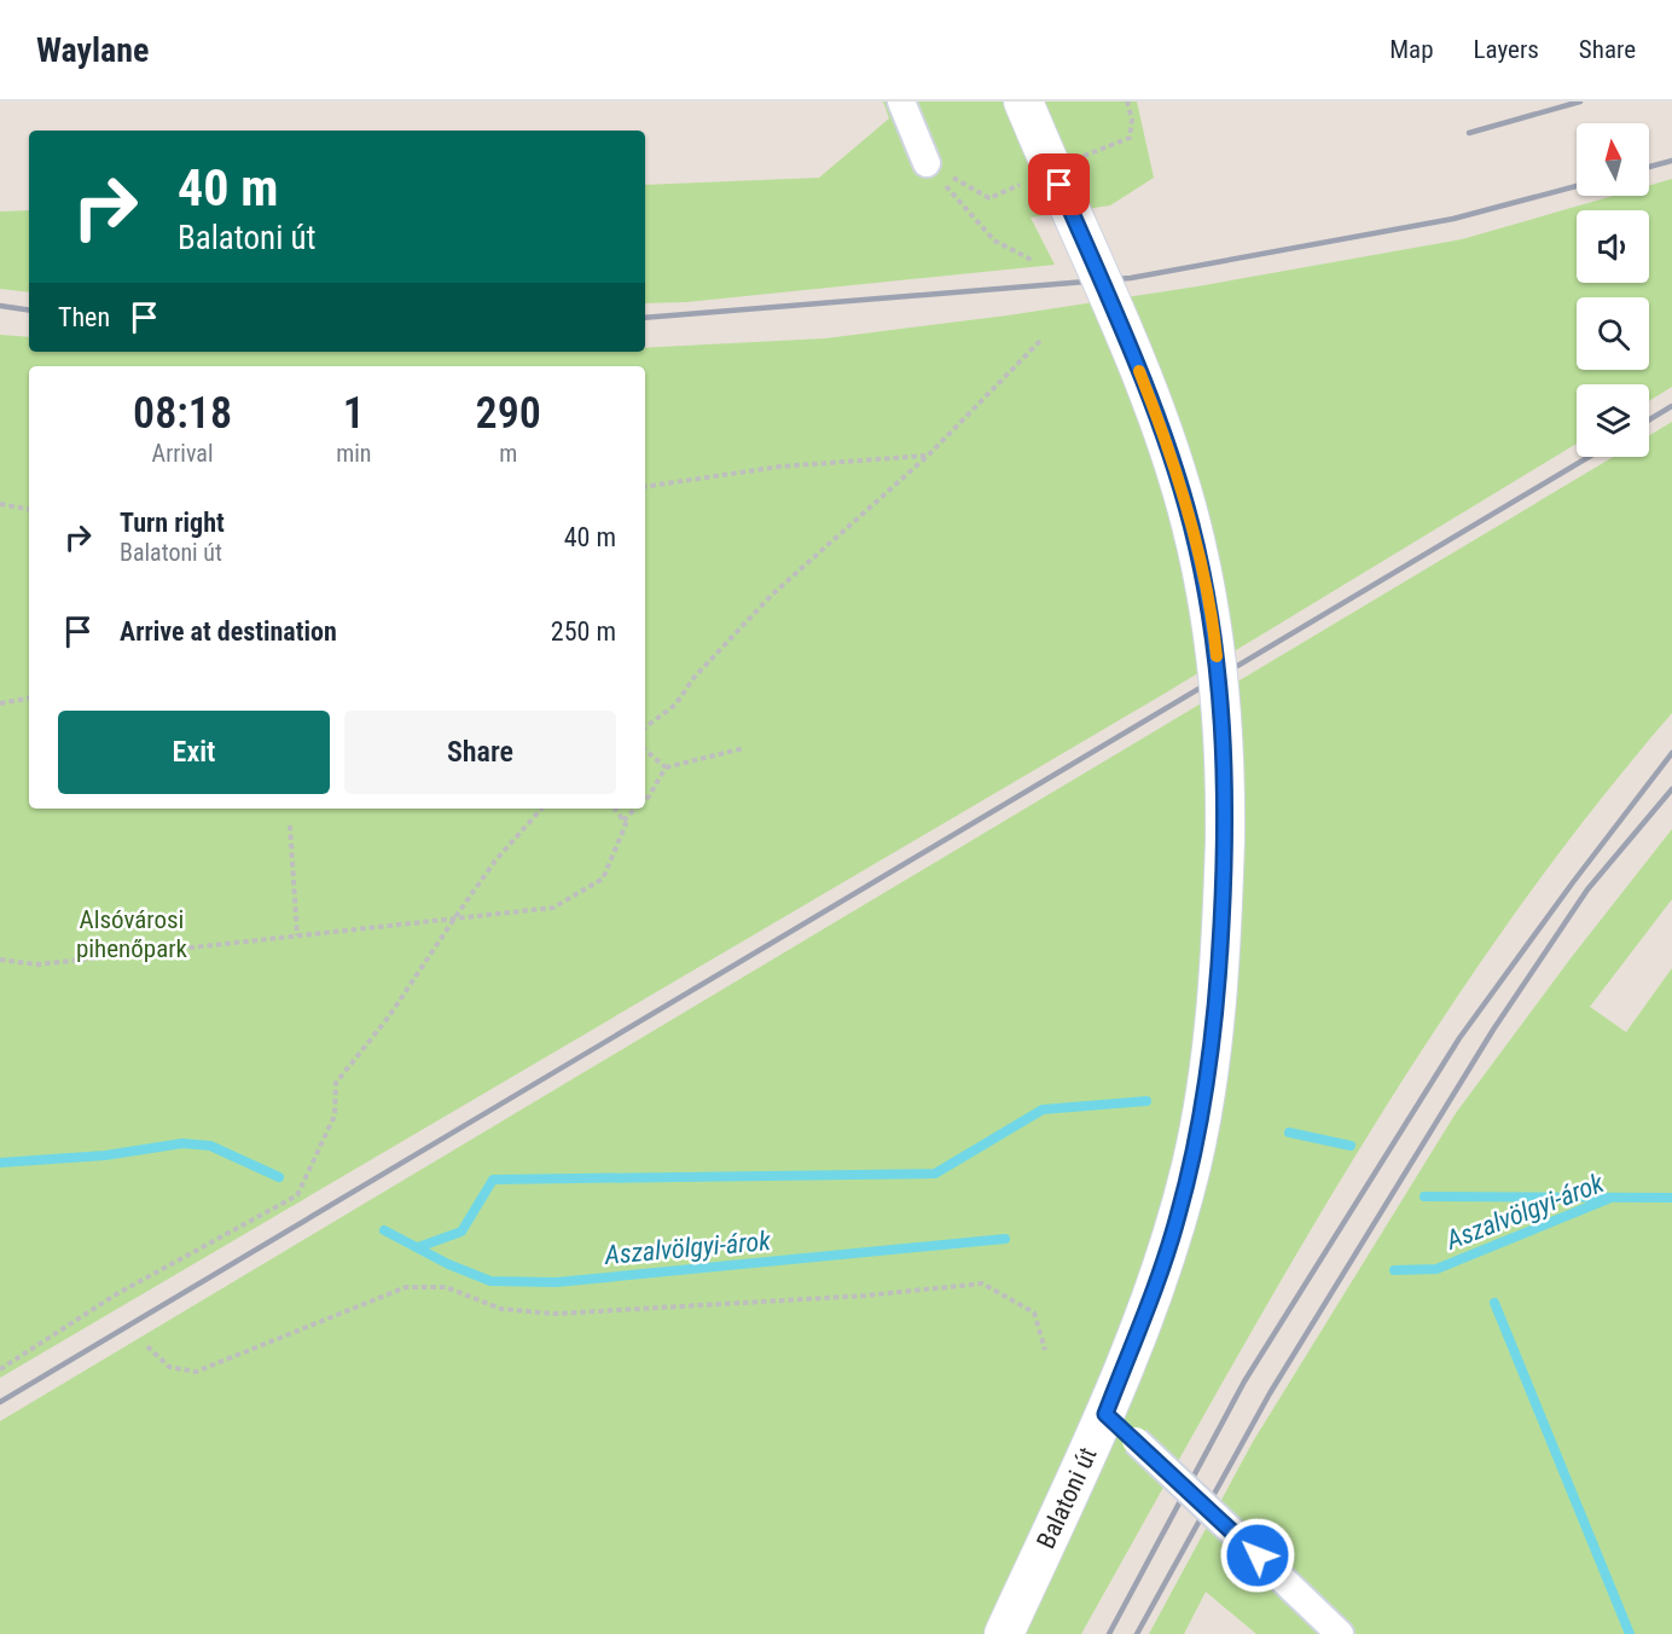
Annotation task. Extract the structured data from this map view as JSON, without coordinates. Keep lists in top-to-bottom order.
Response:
{
  "streets": {
    "main road": ["Balatoni út"]
  },
  "water": ["Aszalvölgyi-árok"],
  "parks": ["Alsóvárosi pihenőpark"],
  "north": "top",
  "page": {
    "header": "Waylane",
    "nav": ["Map", "Layers", "Share"],
    "turn": ["40 m", "Balatoni út"],
    "then": "Then",
    "eta": [
      "08:18",
      "Arrival",
      "1",
      "min",
      "290",
      "m"
    ],
    "list": [
      {
        "name": "Turn right",
        "note": "Balatoni út",
        "value": "40 m"
      },
      {
        "name": "Arrive at destination",
        "value": "250 m"
      }
    ],
    "buttons": ["Exit", "Share"]
  }
}
